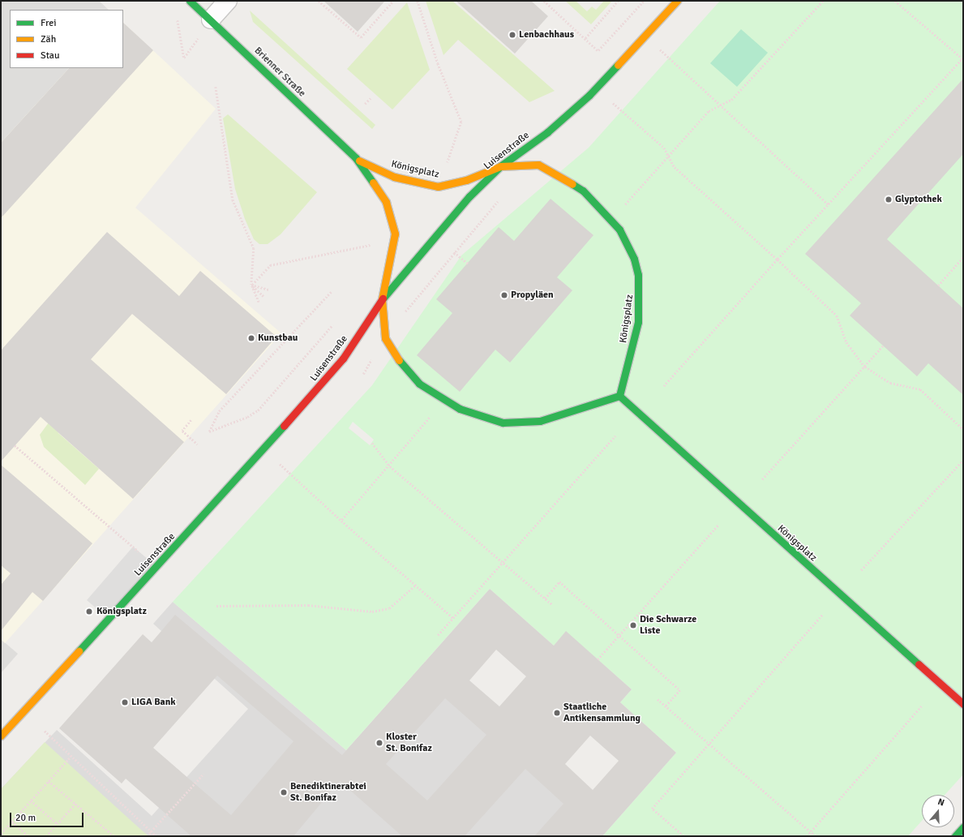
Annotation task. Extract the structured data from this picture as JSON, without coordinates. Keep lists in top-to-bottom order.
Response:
{
  "streets": {
    "main road": ["Brienner Straße", "Luisenstraße", "Königsplatz"]
  },
  "crossings": [
    ["Brienner Straße", "Königsplatz"],
    ["Luisenstraße", "Königsplatz"]
  ],
  "places": [
    "Lenbachhaus",
    "Glyptothek",
    "Propyläen",
    "Kunstbau",
    "Königsplatz",
    "Die Schwarze Liste",
    "LIGA Bank",
    "Staatliche Antikensammlung",
    "Kloster St. Bonifaz",
    "Benediktinerabtei St. Bonifaz"
  ],
  "legend": ["Frei", "Zäh", "Stau"],
  "scale_bar": "20 m",
  "north": "top"
}
